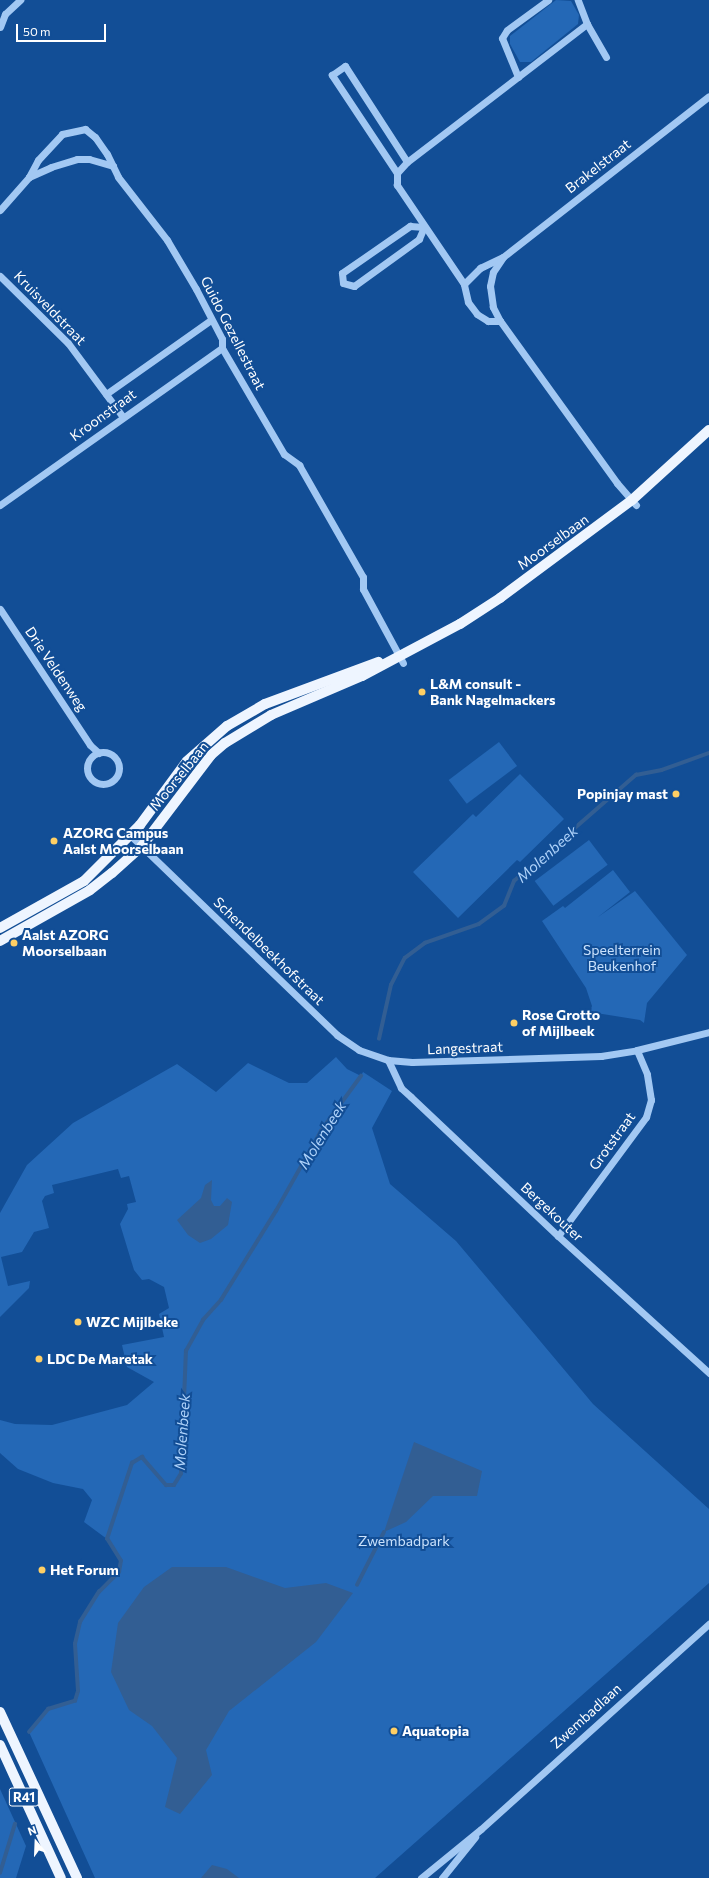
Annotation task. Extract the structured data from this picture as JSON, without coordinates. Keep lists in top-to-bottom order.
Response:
{
  "streets": {
    "main road": ["Moorselbaan", "R41"],
    "street": [
      "Brakelstraat",
      "Kruisveldstraat",
      "Guido Gezellestraat",
      "Kroonstraat",
      "Drie Veldenweg",
      "Schendelbeekhofstraat",
      "Langestraat",
      "Grotstraat",
      "Bergekouter",
      "Zwembadlaan"
    ]
  },
  "crossings": [
    ["Brakelstraat", "Moorselbaan"],
    ["Kruisveldstraat", "Kroonstraat"],
    ["Guido Gezellestraat", "Kroonstraat"],
    ["Guido Gezellestraat", "Moorselbaan"],
    ["Moorselbaan", "Schendelbeekhofstraat"],
    ["Schendelbeekhofstraat", "Langestraat"],
    ["Schendelbeekhofstraat", "Bergekouter"],
    ["Langestraat", "Grotstraat"],
    ["Langestraat", "Bergekouter"],
    ["Grotstraat", "Bergekouter"]
  ],
  "water": ["Molenbeek"],
  "parks": ["Speelterrein Beukenhof", "Zwembadpark"],
  "places": [
    "L&M consult - Bank Nagelmackers",
    "Popinjay mast",
    "AZORG Campus Aalst Moorselbaan",
    "Aalst AZORG Moorselbaan",
    "Rose Grotto of Mijlbeek",
    "WZC Mijlbeke",
    "LDC De Maretak",
    "Het Forum",
    "Aquatopia"
  ],
  "scale_bar": "50 m",
  "north": "top"
}
